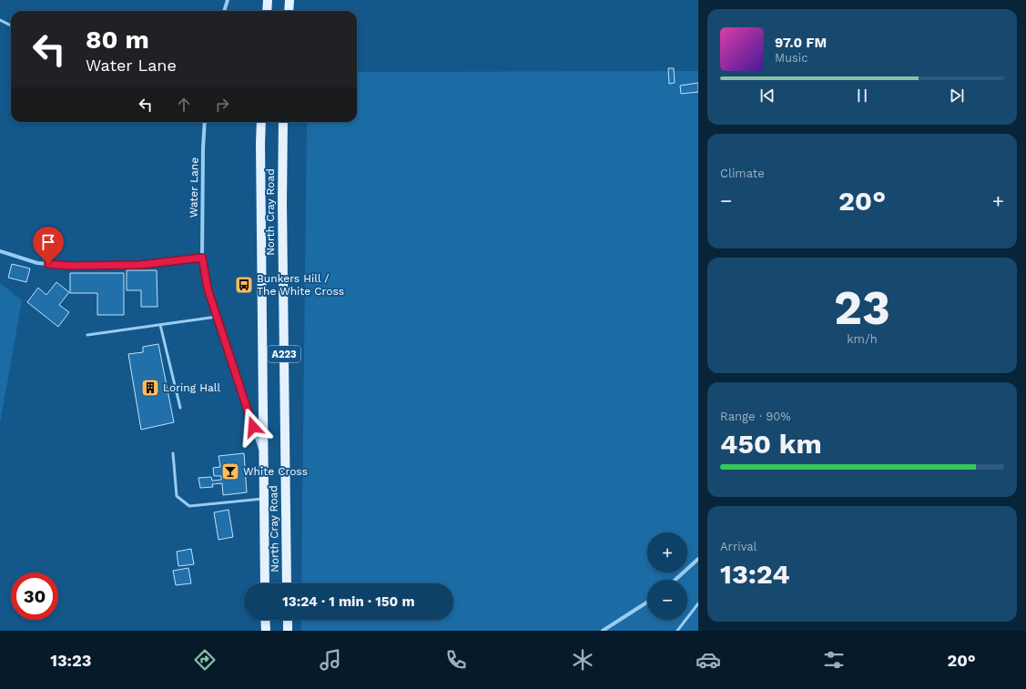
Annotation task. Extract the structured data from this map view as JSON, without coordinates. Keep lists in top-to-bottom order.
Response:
{
  "streets": {
    "main road": ["North Cray Road", "A223"],
    "street": ["Water Lane"]
  },
  "crossings": [
    ["Water Lane", "North Cray Road"]
  ],
  "places": {
    "bus stop": ["Bunkers Hill / The White Cross"],
    "building": ["Loring Hall"],
    "bar": ["White Cross"]
  },
  "page": {
    "turn": ["80 m", "Water Lane"],
    "song": ["97.0 FM", "Music"],
    "tile": [
      "Climate",
      ["23", "km/h"],
      ["Range · 90%", "450 km"],
      ["Arrival", "13:24"]
    ],
    "heat": ["−", "20°", "+"],
    "map_buttons": ["+", "−"],
    "limit": "30",
    "trip": "13:24 · 1 min · 150 m",
    "tabs": ["13:23", "20°"]
  }
}
